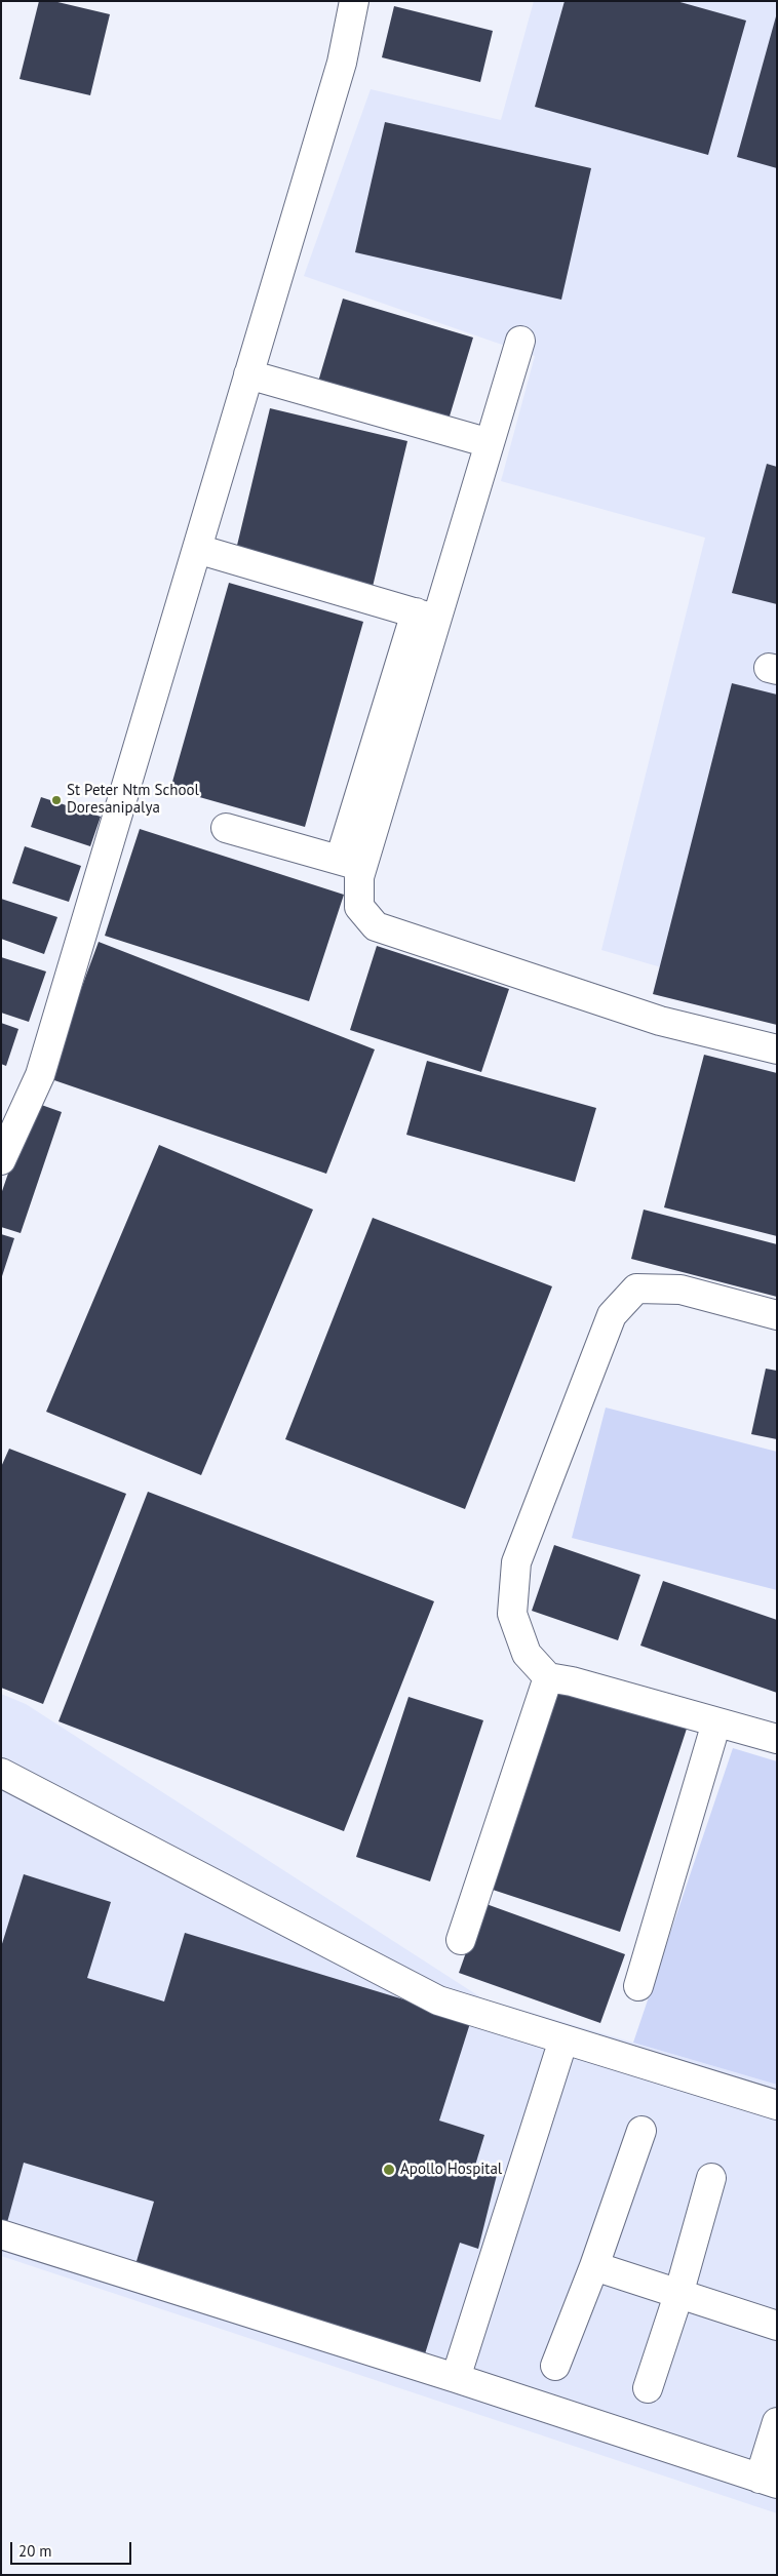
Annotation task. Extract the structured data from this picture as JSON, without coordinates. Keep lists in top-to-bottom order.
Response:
{
  "places": ["St Peter Ntm School Doresanipalya", "Apollo Hospital"],
  "scale_bar": "20 m"
}
